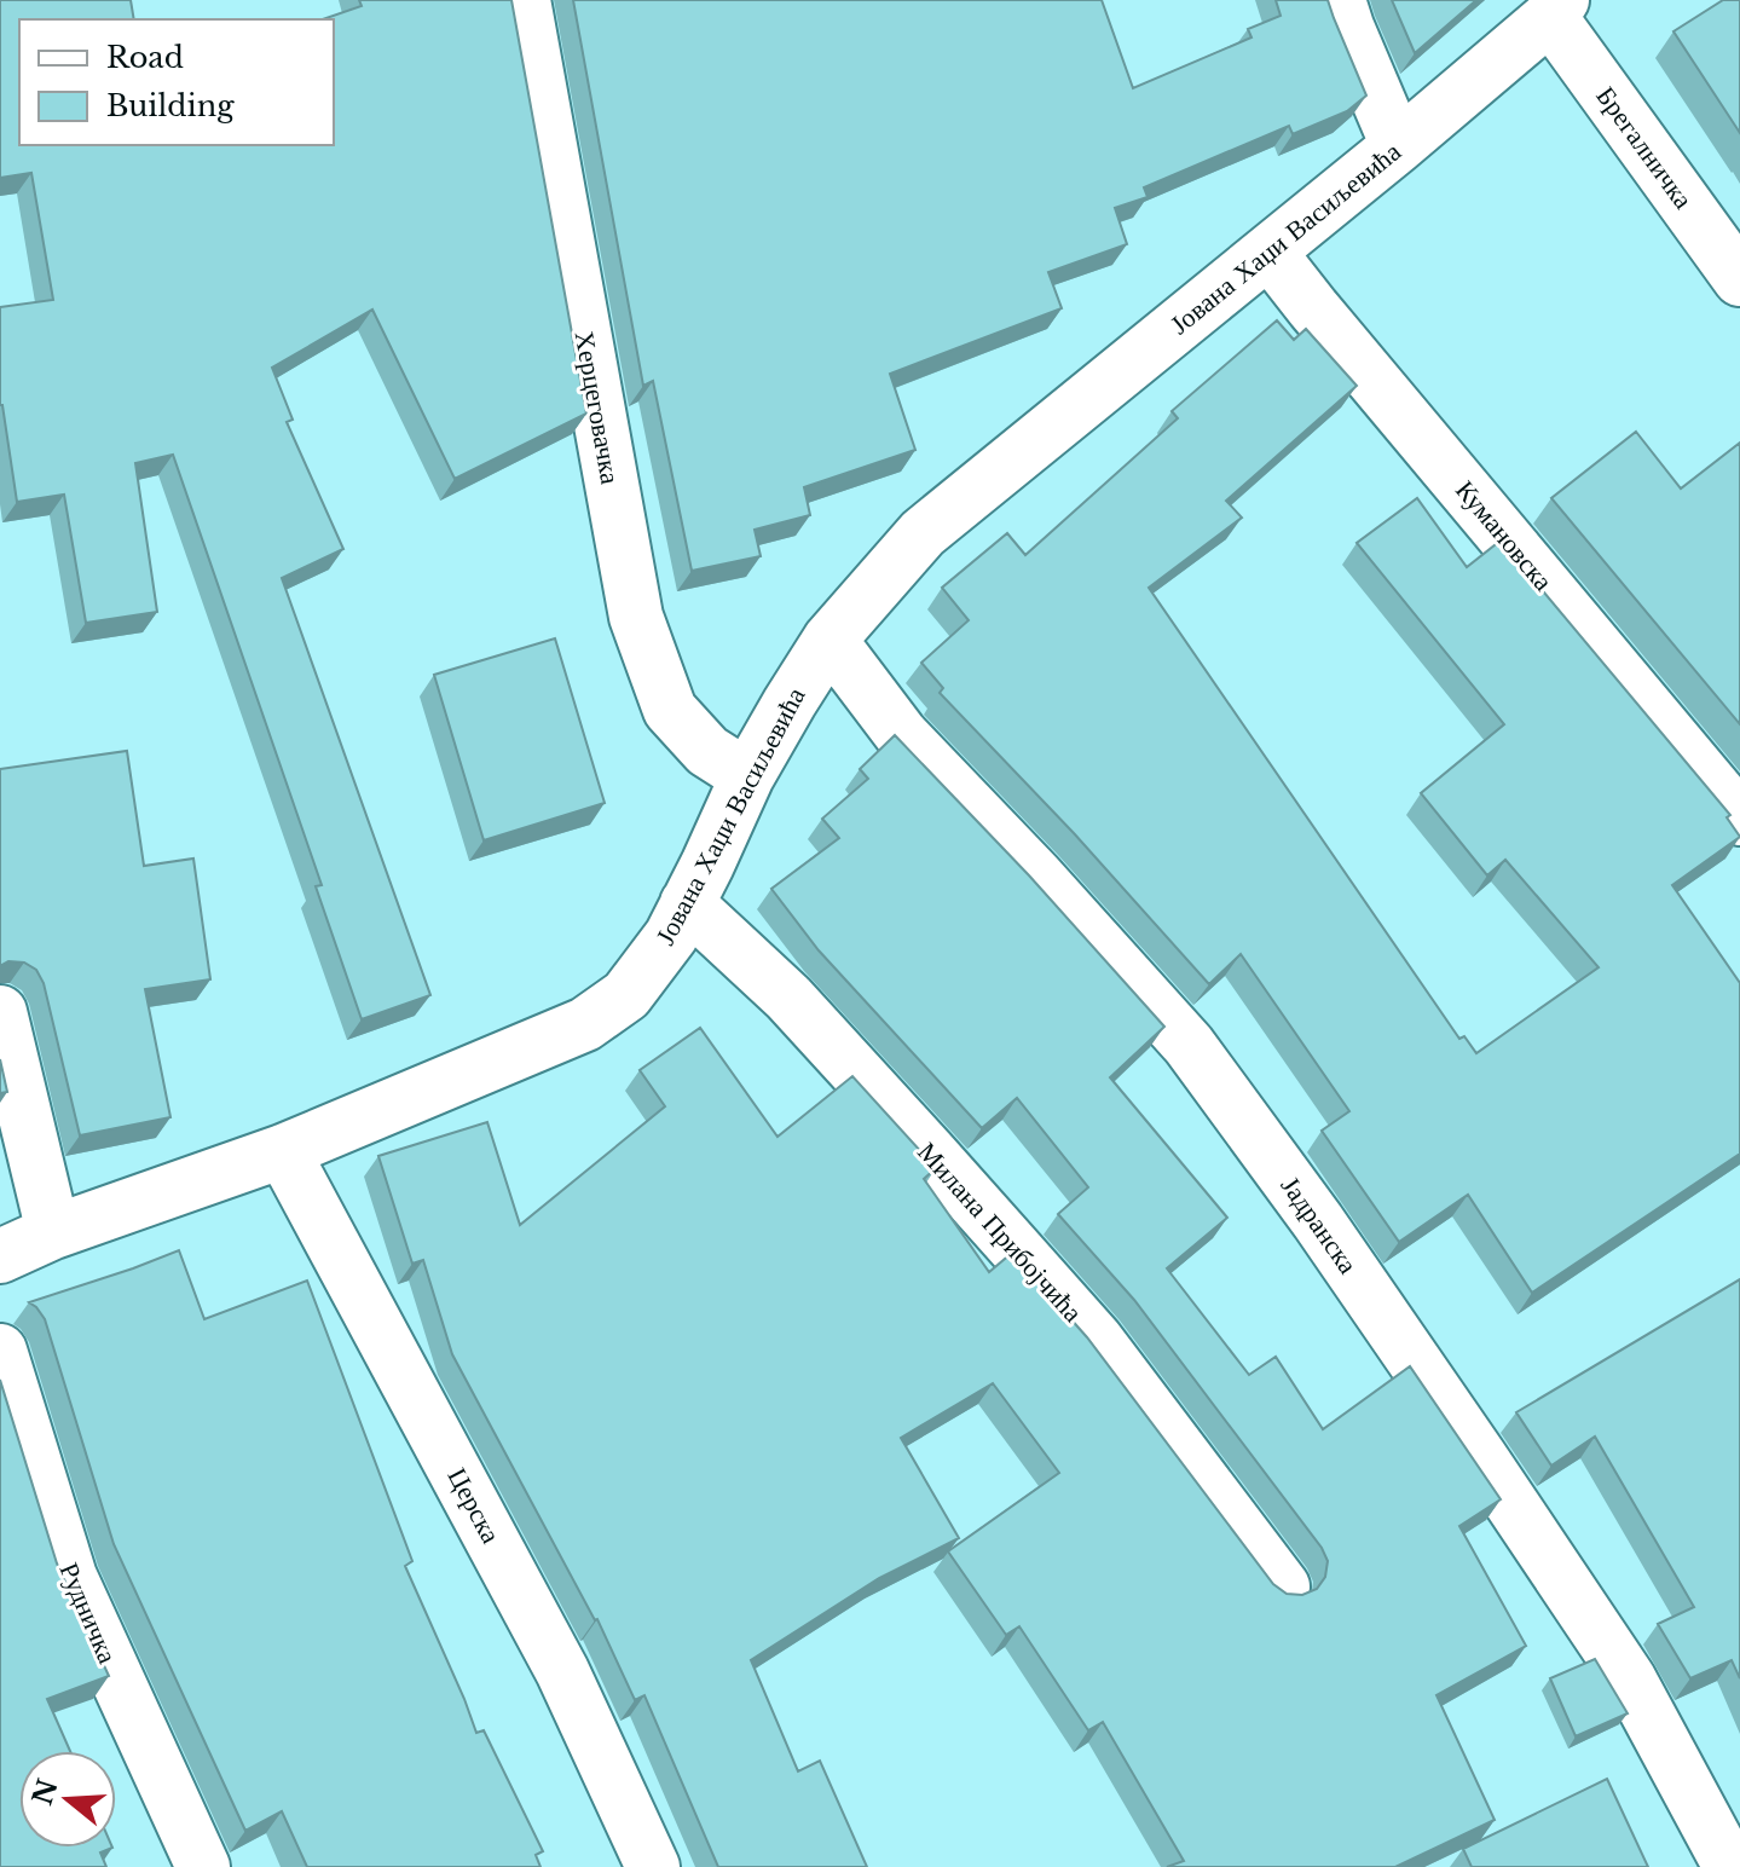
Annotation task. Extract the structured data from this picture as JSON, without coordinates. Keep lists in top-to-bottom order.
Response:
{
  "streets": {
    "street": [
      "Брегалничка",
      "Јована Хаџи Васиљевића",
      "Херцеговачка",
      "Кумановска",
      "Јадранска",
      "Милана Прибојчића",
      "Церска",
      "Рудничка"
    ]
  },
  "crossings": [
    ["Брегалничка", "Јована Хаџи Васиљевића"],
    ["Јована Хаџи Васиљевића", "Херцеговачка"],
    ["Јована Хаџи Васиљевића", "Кумановска"],
    ["Јована Хаџи Васиљевића", "Јадранска"],
    ["Јована Хаџи Васиљевића", "Милана Прибојчића"],
    ["Јована Хаџи Васиљевића", "Церска"]
  ],
  "legend": ["Road", "Building"],
  "north": "left"
}
